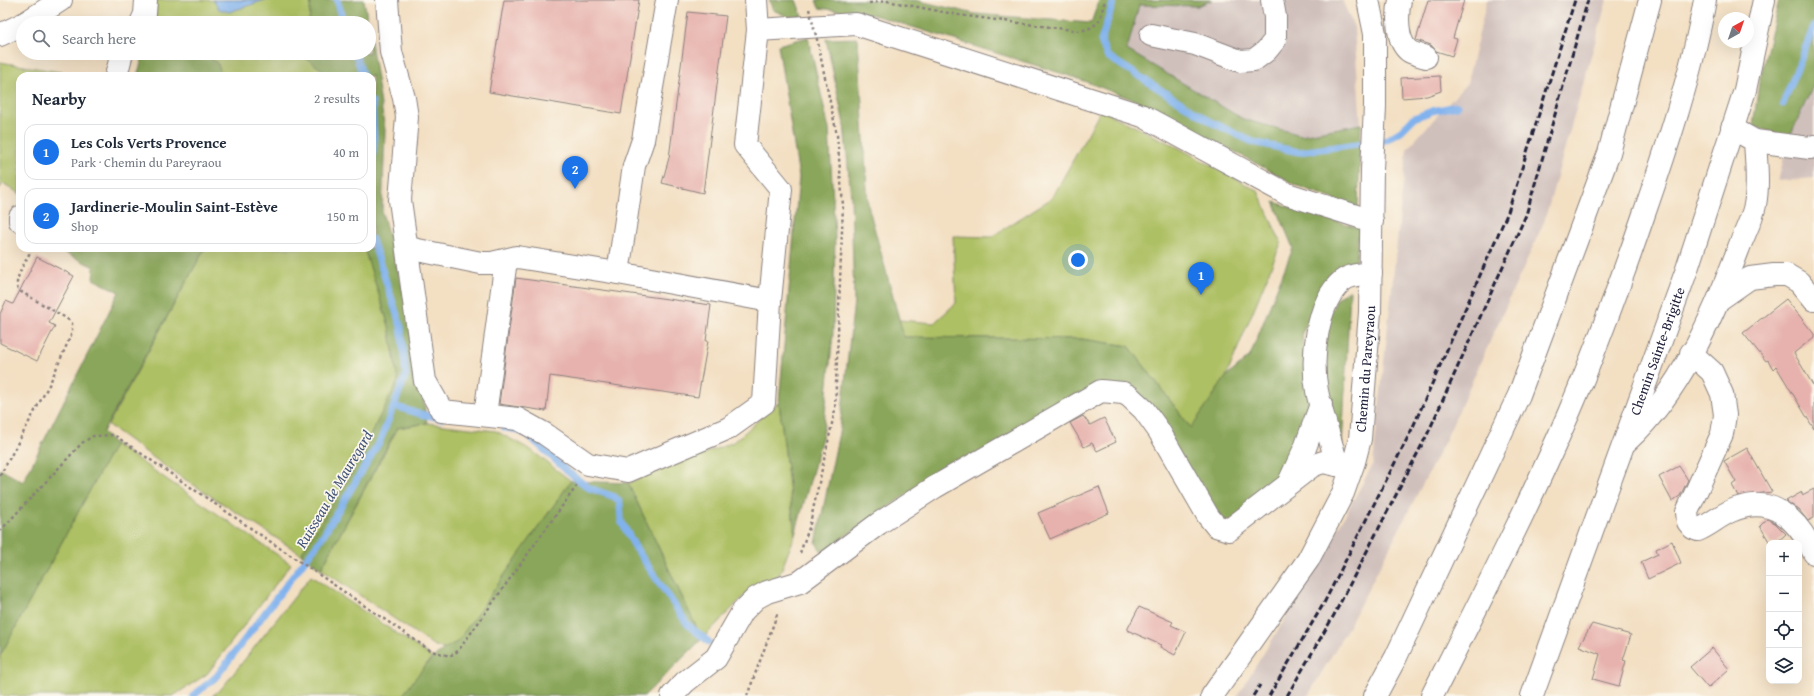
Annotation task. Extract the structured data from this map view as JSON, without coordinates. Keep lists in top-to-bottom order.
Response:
{
  "streets": {
    "main road": ["Chemin Sainte-Brigitte", "Chemin du Pareyraou"]
  },
  "water": ["Ruisseau de Mauregard"],
  "north": "top right",
  "page": {
    "search": "Search here",
    "heading": ["Nearby", "2 results"],
    "list": [
      {
        "mark": "1",
        "name": "Les Cols Verts Provence",
        "note": "Park · Chemin du Pareyraou",
        "value": "40 m"
      },
      {
        "mark": "2",
        "name": "Jardinerie-Moulin Saint-Estève",
        "note": "Shop",
        "value": "150 m"
      }
    ],
    "pins": ["2", "1"],
    "map_buttons": ["+", "−"]
  }
}
